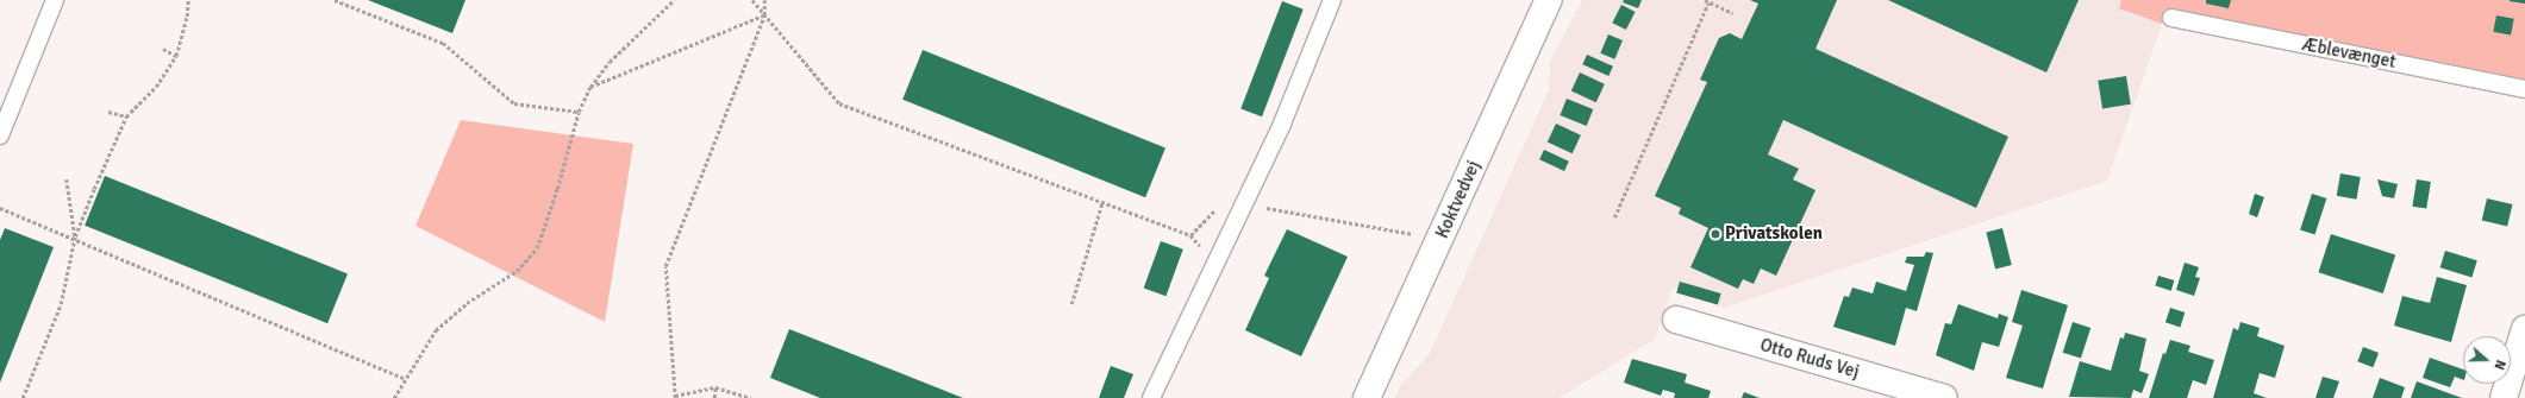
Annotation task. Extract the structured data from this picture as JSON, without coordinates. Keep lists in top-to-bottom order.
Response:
{
  "streets": {
    "street": ["Koktvedvej", "Otto Ruds Vej"],
    "lane": ["Æblevænget"]
  },
  "places": ["Privatskolen"],
  "north": "right"
}
